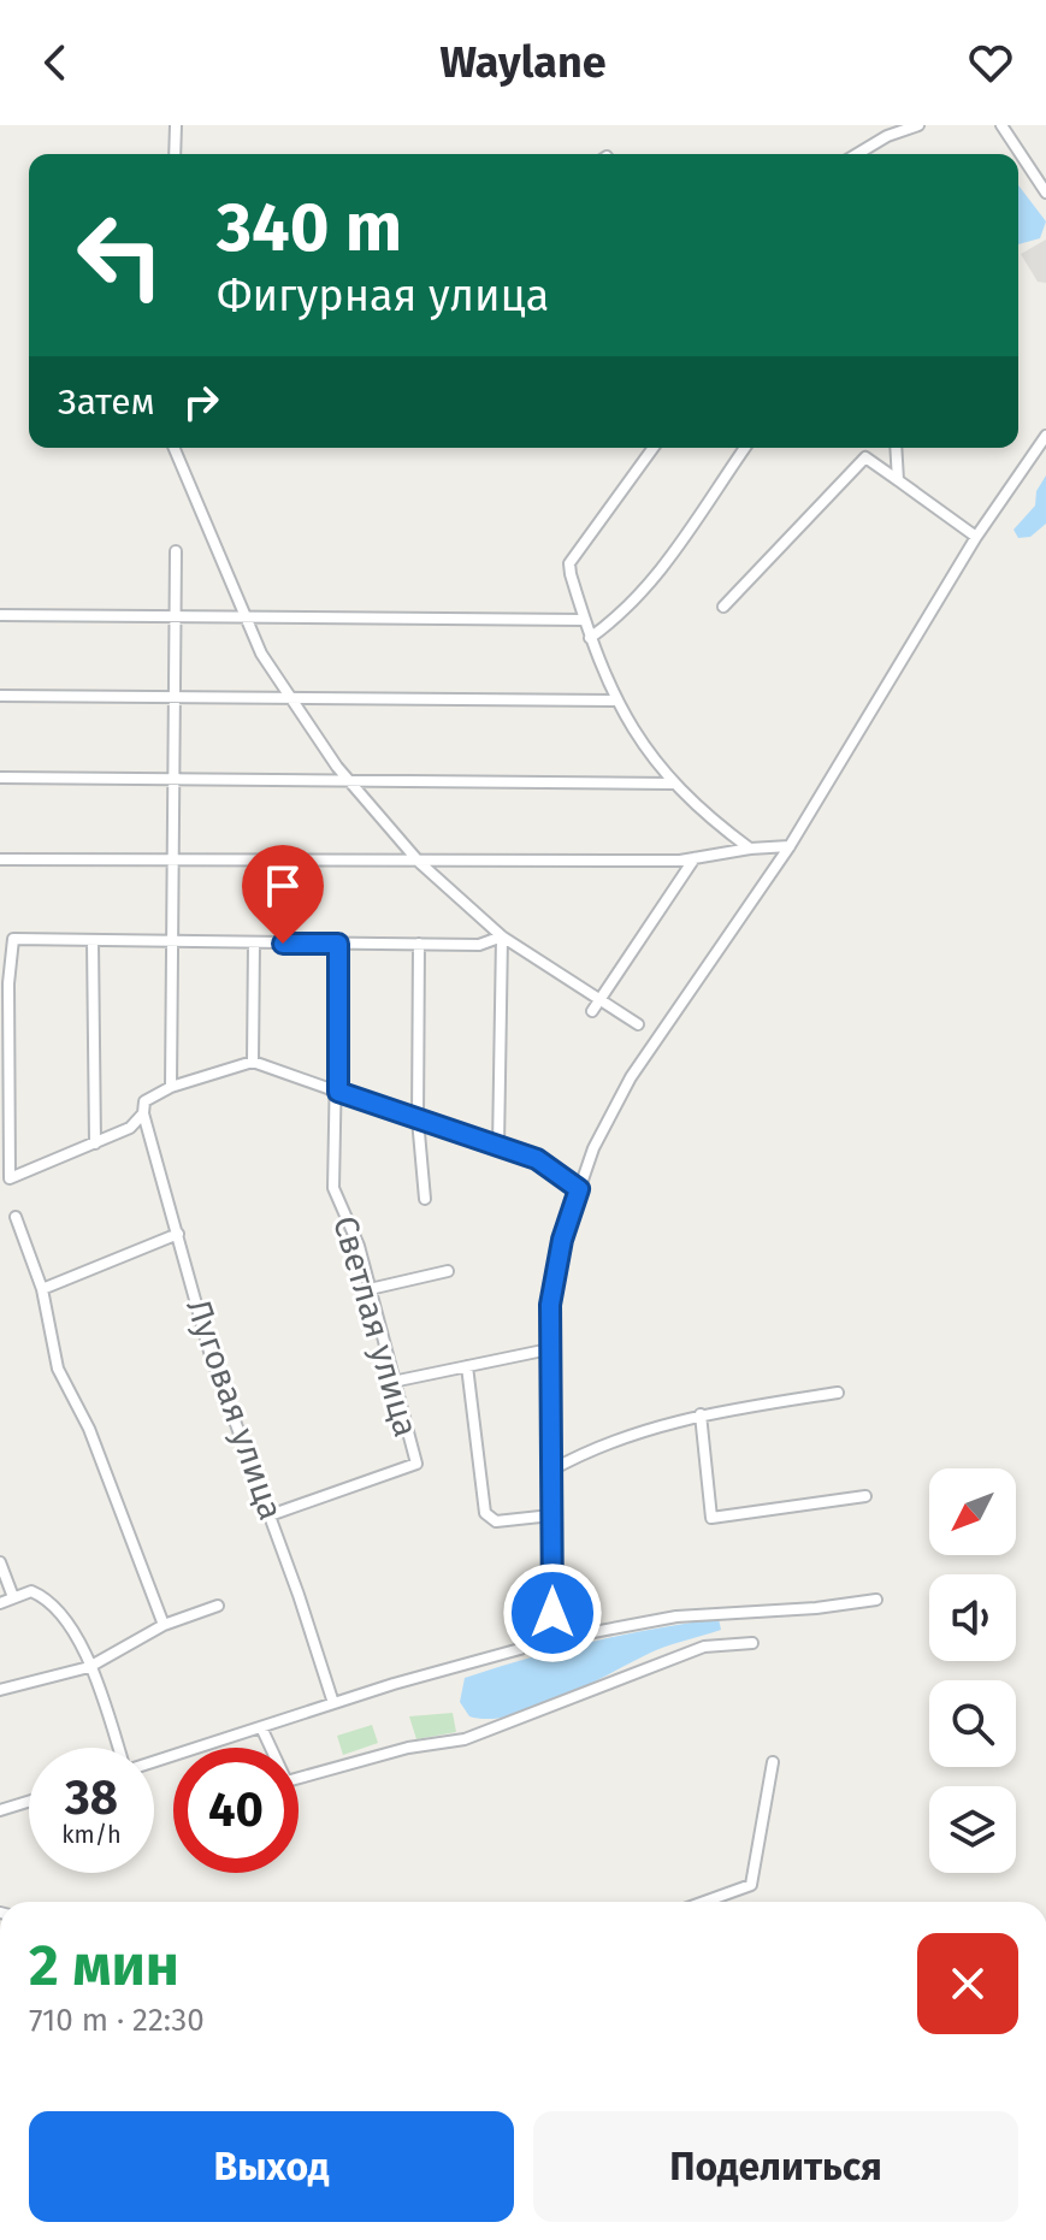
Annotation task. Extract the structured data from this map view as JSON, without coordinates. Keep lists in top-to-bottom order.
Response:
{
  "streets": {
    "street": ["Светлая улица", "Луговая улица"]
  },
  "crossings": [
    ["Светлая улица", "Луговая улица"]
  ],
  "north": "bottom left",
  "page": {
    "header": "Waylane",
    "turn": ["340 m", "Фигурная улица"],
    "then": "Затем",
    "speed": "38 km/h",
    "limit": "40",
    "heading": ["2 мин", "710 m · 22:30"],
    "buttons": ["Выход", "Поделиться"]
  }
}
